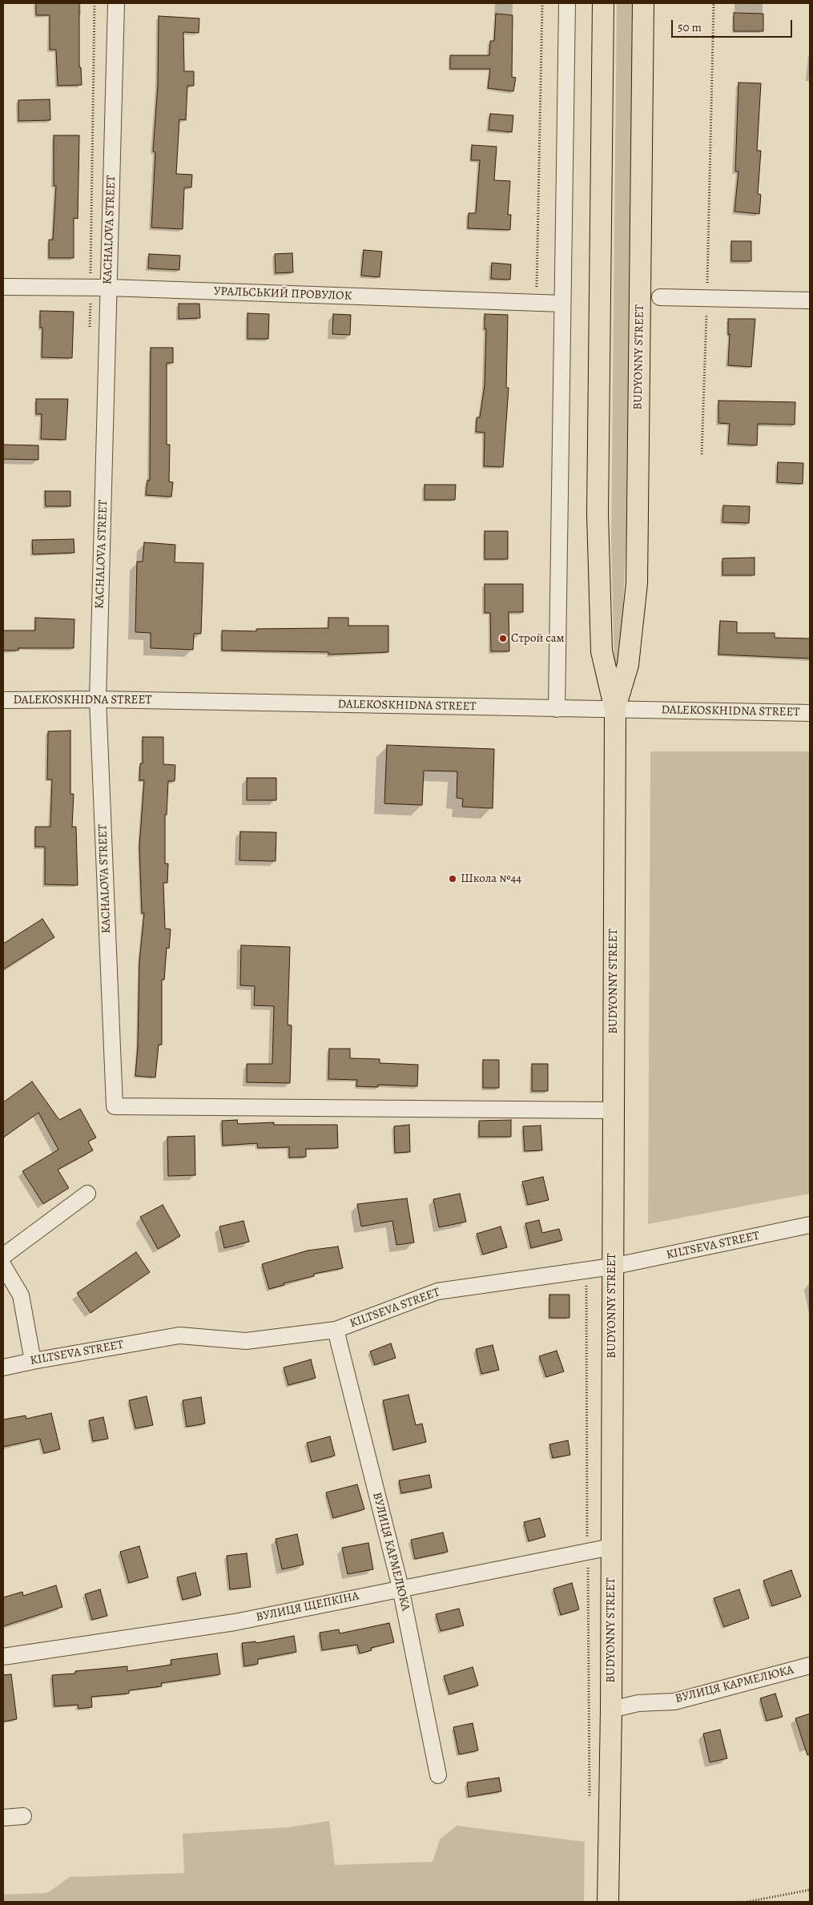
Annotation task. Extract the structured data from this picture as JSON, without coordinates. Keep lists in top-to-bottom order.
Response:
{
  "streets": {
    "main road": ["BUDYONNY STREET"],
    "street": [
      "KACHALOVA STREET",
      "УРАЛЬСЬКИЙ ПРОВУЛОК",
      "DALEKOSKHIDNA STREET",
      "KILTSEVA STREET",
      "ВУЛИЦЯ КАРМЕЛЮКА",
      "ВУЛИЦЯ ЩЕПКІНА"
    ]
  },
  "crossings": [
    ["KACHALOVA STREET", "УРАЛЬСЬКИЙ ПРОВУЛОК"],
    ["KACHALOVA STREET", "BUDYONNY STREET"],
    ["KACHALOVA STREET", "DALEKOSKHIDNA STREET"],
    ["BUDYONNY STREET", "DALEKOSKHIDNA STREET"],
    ["BUDYONNY STREET", "KILTSEVA STREET"],
    ["BUDYONNY STREET", "ВУЛИЦЯ КАРМЕЛЮКА"],
    ["BUDYONNY STREET", "ВУЛИЦЯ ЩЕПКІНА"],
    ["KILTSEVA STREET", "ВУЛИЦЯ КАРМЕЛЮКА"],
    ["ВУЛИЦЯ КАРМЕЛЮКА", "ВУЛИЦЯ ЩЕПКІНА"]
  ],
  "places": ["Строй сам", "Школа №44"],
  "scale_bar": "50 m"
}
